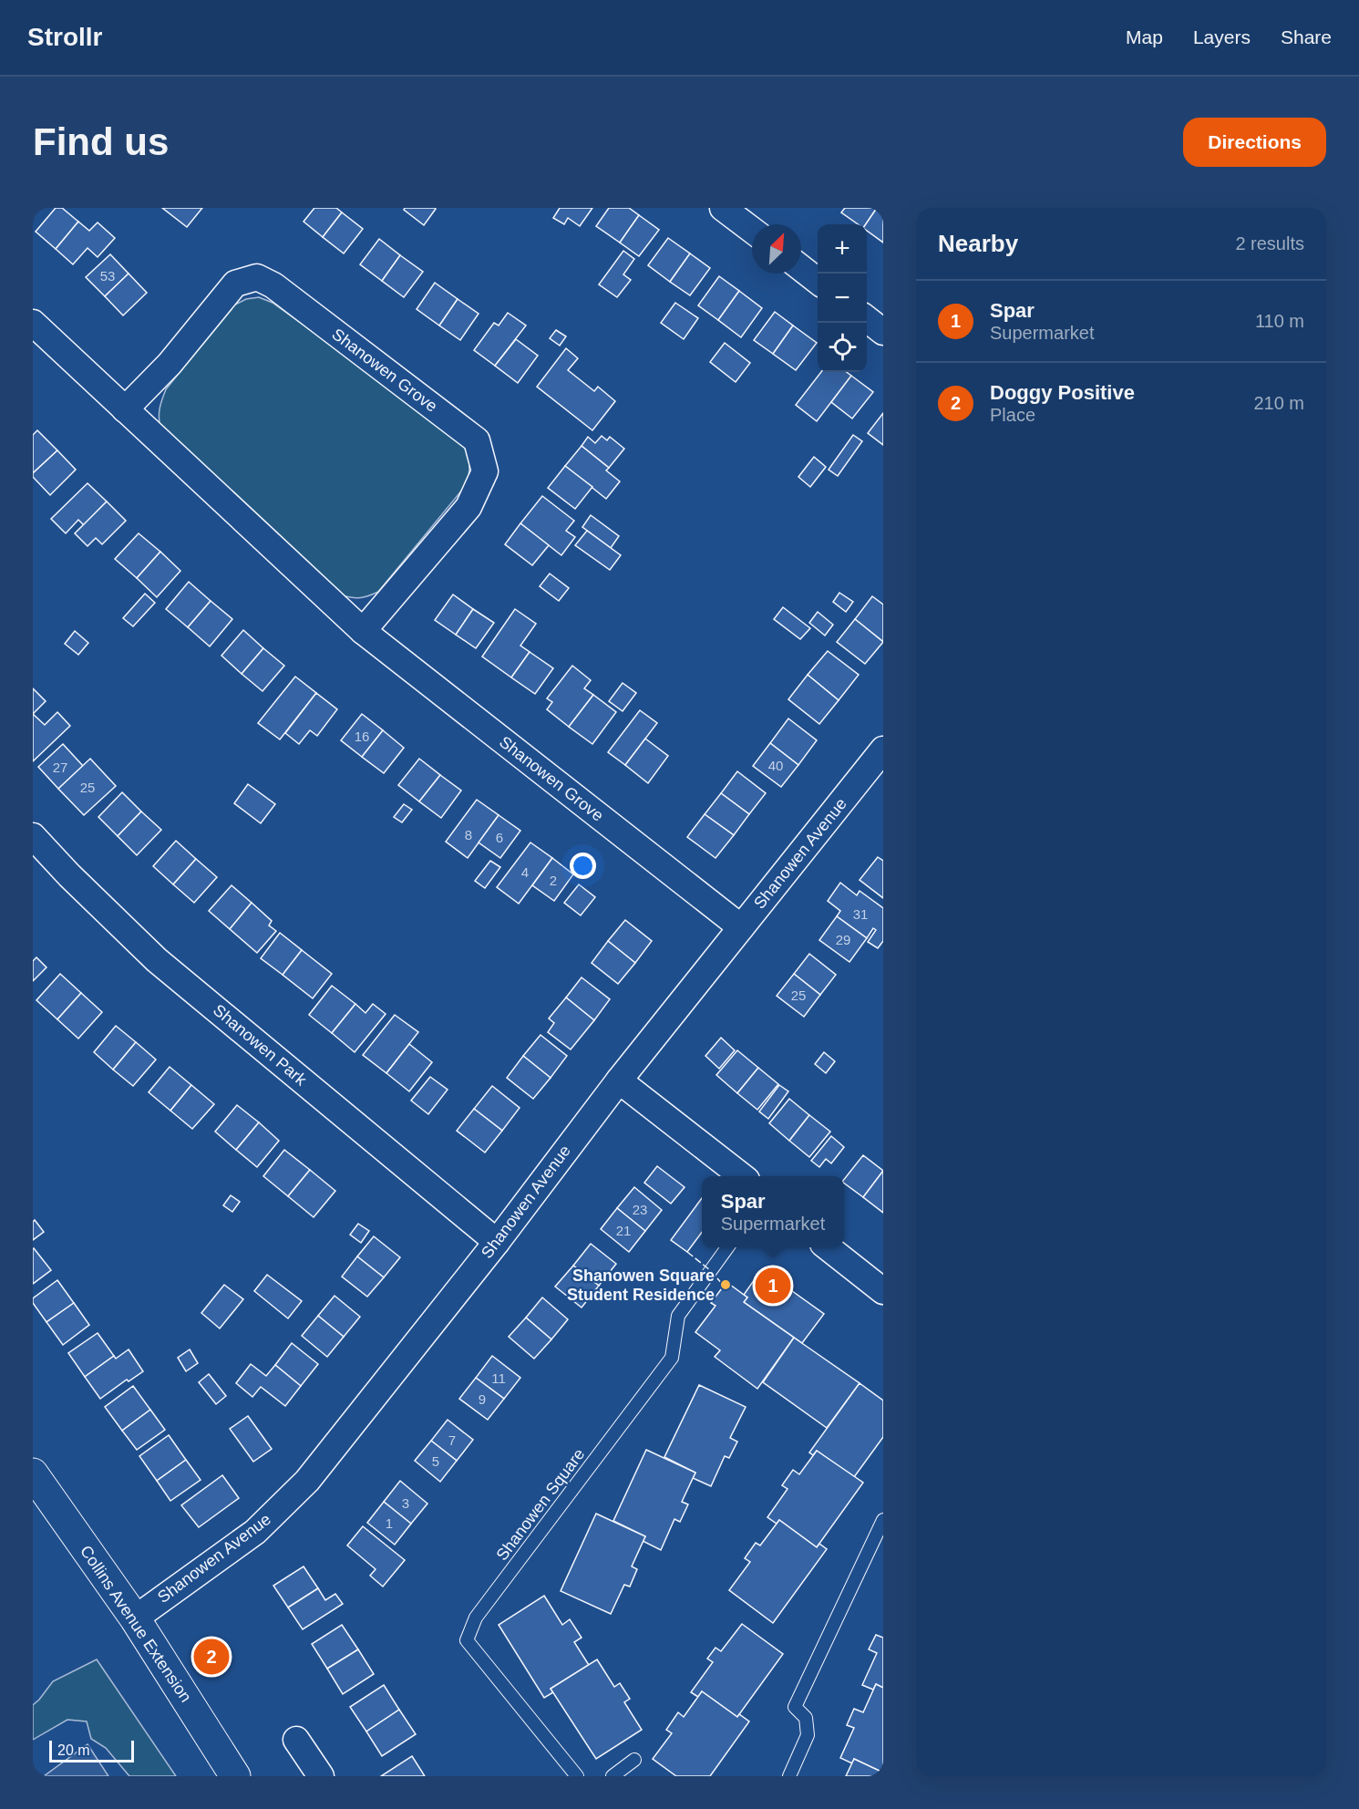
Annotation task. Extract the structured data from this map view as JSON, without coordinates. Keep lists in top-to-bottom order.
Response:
{
  "streets": {
    "main road": ["Collins Avenue Extension"],
    "street": ["Shanowen Grove", "Shanowen Avenue", "Shanowen Park"],
    "lane": ["Shanowen Square"]
  },
  "crossings": [
    ["Shanowen Grove", "Shanowen Avenue"],
    ["Shanowen Avenue", "Shanowen Park"],
    ["Shanowen Avenue", "Collins Avenue Extension"]
  ],
  "places": ["Shanowen Square Student Residence"],
  "house_numbers": [
    "53",
    "16",
    "40",
    "27",
    "25",
    "8",
    "6",
    "4",
    "2",
    "31",
    "29",
    "25",
    "23",
    "21",
    "11",
    "9",
    "7",
    "5",
    "3",
    "1"
  ],
  "scale_bar": "20 m",
  "north": "top right",
  "page": {
    "header": "Strollr",
    "nav": ["Map", "Layers", "Share"],
    "buttons": "Directions",
    "title": "Find us",
    "heading": ["Nearby", "2 results"],
    "map_buttons": ["+", "−"],
    "list": [
      {
        "mark": "1",
        "name": "Spar",
        "note": "Supermarket",
        "value": "110 m"
      },
      {
        "mark": "2",
        "name": "Doggy Positive",
        "note": "Place",
        "value": "210 m"
      }
    ],
    "popup": ["Spar", "Supermarket"],
    "pins": ["1", "2"],
    "scale": "20 m"
  }
}
